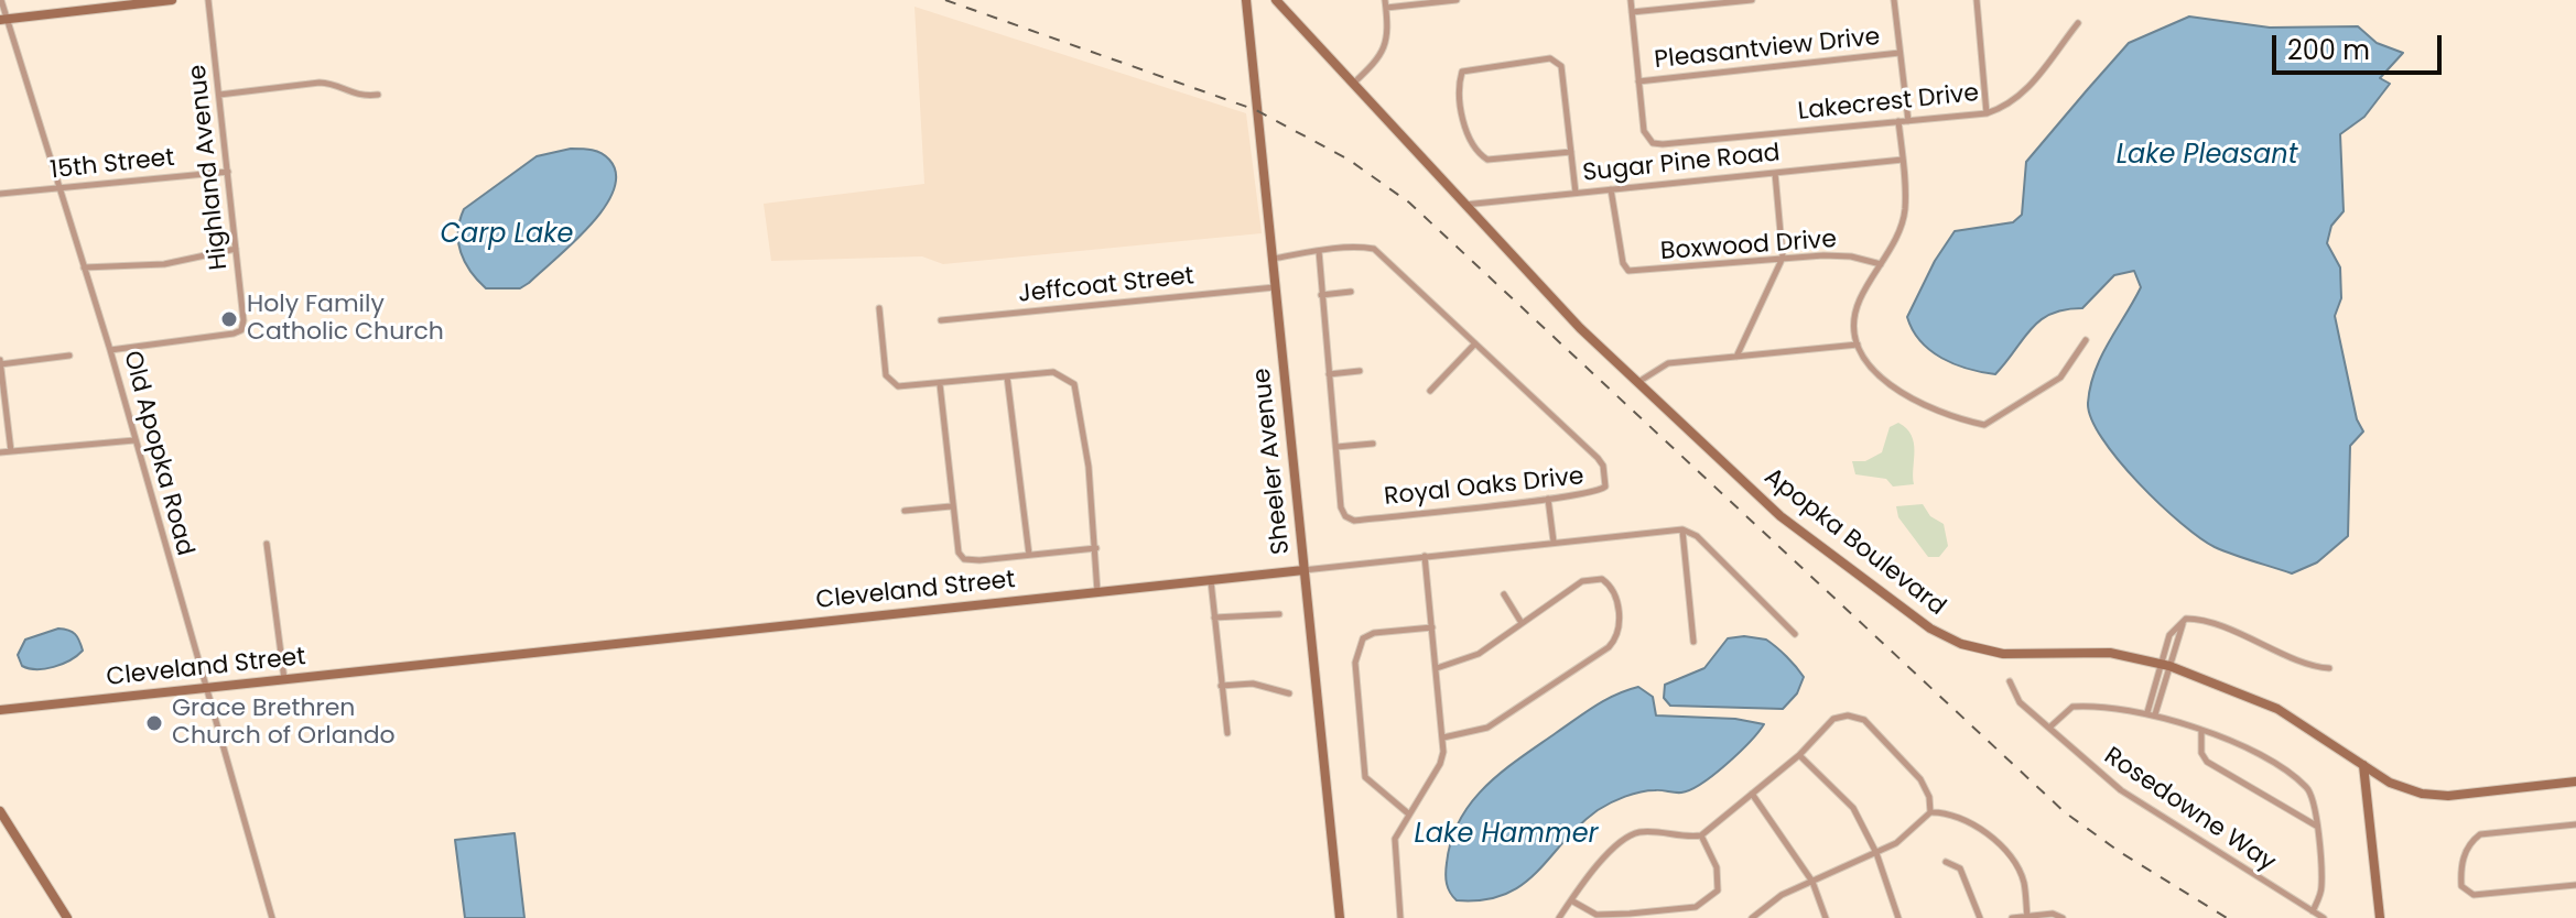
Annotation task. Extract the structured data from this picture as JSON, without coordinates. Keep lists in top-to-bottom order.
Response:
{
  "streets": {
    "street": [
      "Pleasantview Drive",
      "Lakecrest Drive",
      "Sugar Pine Road",
      "15th Street",
      "Highland Avenue",
      "Boxwood Drive",
      "Jeffcoat Street",
      "Old Apopka Road",
      "Sheeler Avenue",
      "Royal Oaks Drive",
      "Apopka Boulevard",
      "Cleveland Street",
      "Rosedowne Way"
    ]
  },
  "crossings": [
    ["Pleasantview Drive", "Lakecrest Drive"],
    ["Sugar Pine Road", "Boxwood Drive"],
    ["Sugar Pine Road", "Apopka Boulevard"],
    ["15th Street", "Highland Avenue"],
    ["15th Street", "Old Apopka Road"],
    ["Highland Avenue", "Old Apopka Road"],
    ["Jeffcoat Street", "Sheeler Avenue"],
    ["Old Apopka Road", "Cleveland Street"],
    ["Sheeler Avenue", "Royal Oaks Drive"],
    ["Sheeler Avenue", "Cleveland Street"]
  ],
  "water": ["Lake Pleasant", "Carp Lake", "Lake Hammer"],
  "places": ["Holy Family Catholic Church", "Grace Brethren Church of Orlando"],
  "scale_bar": "200 m"
}
